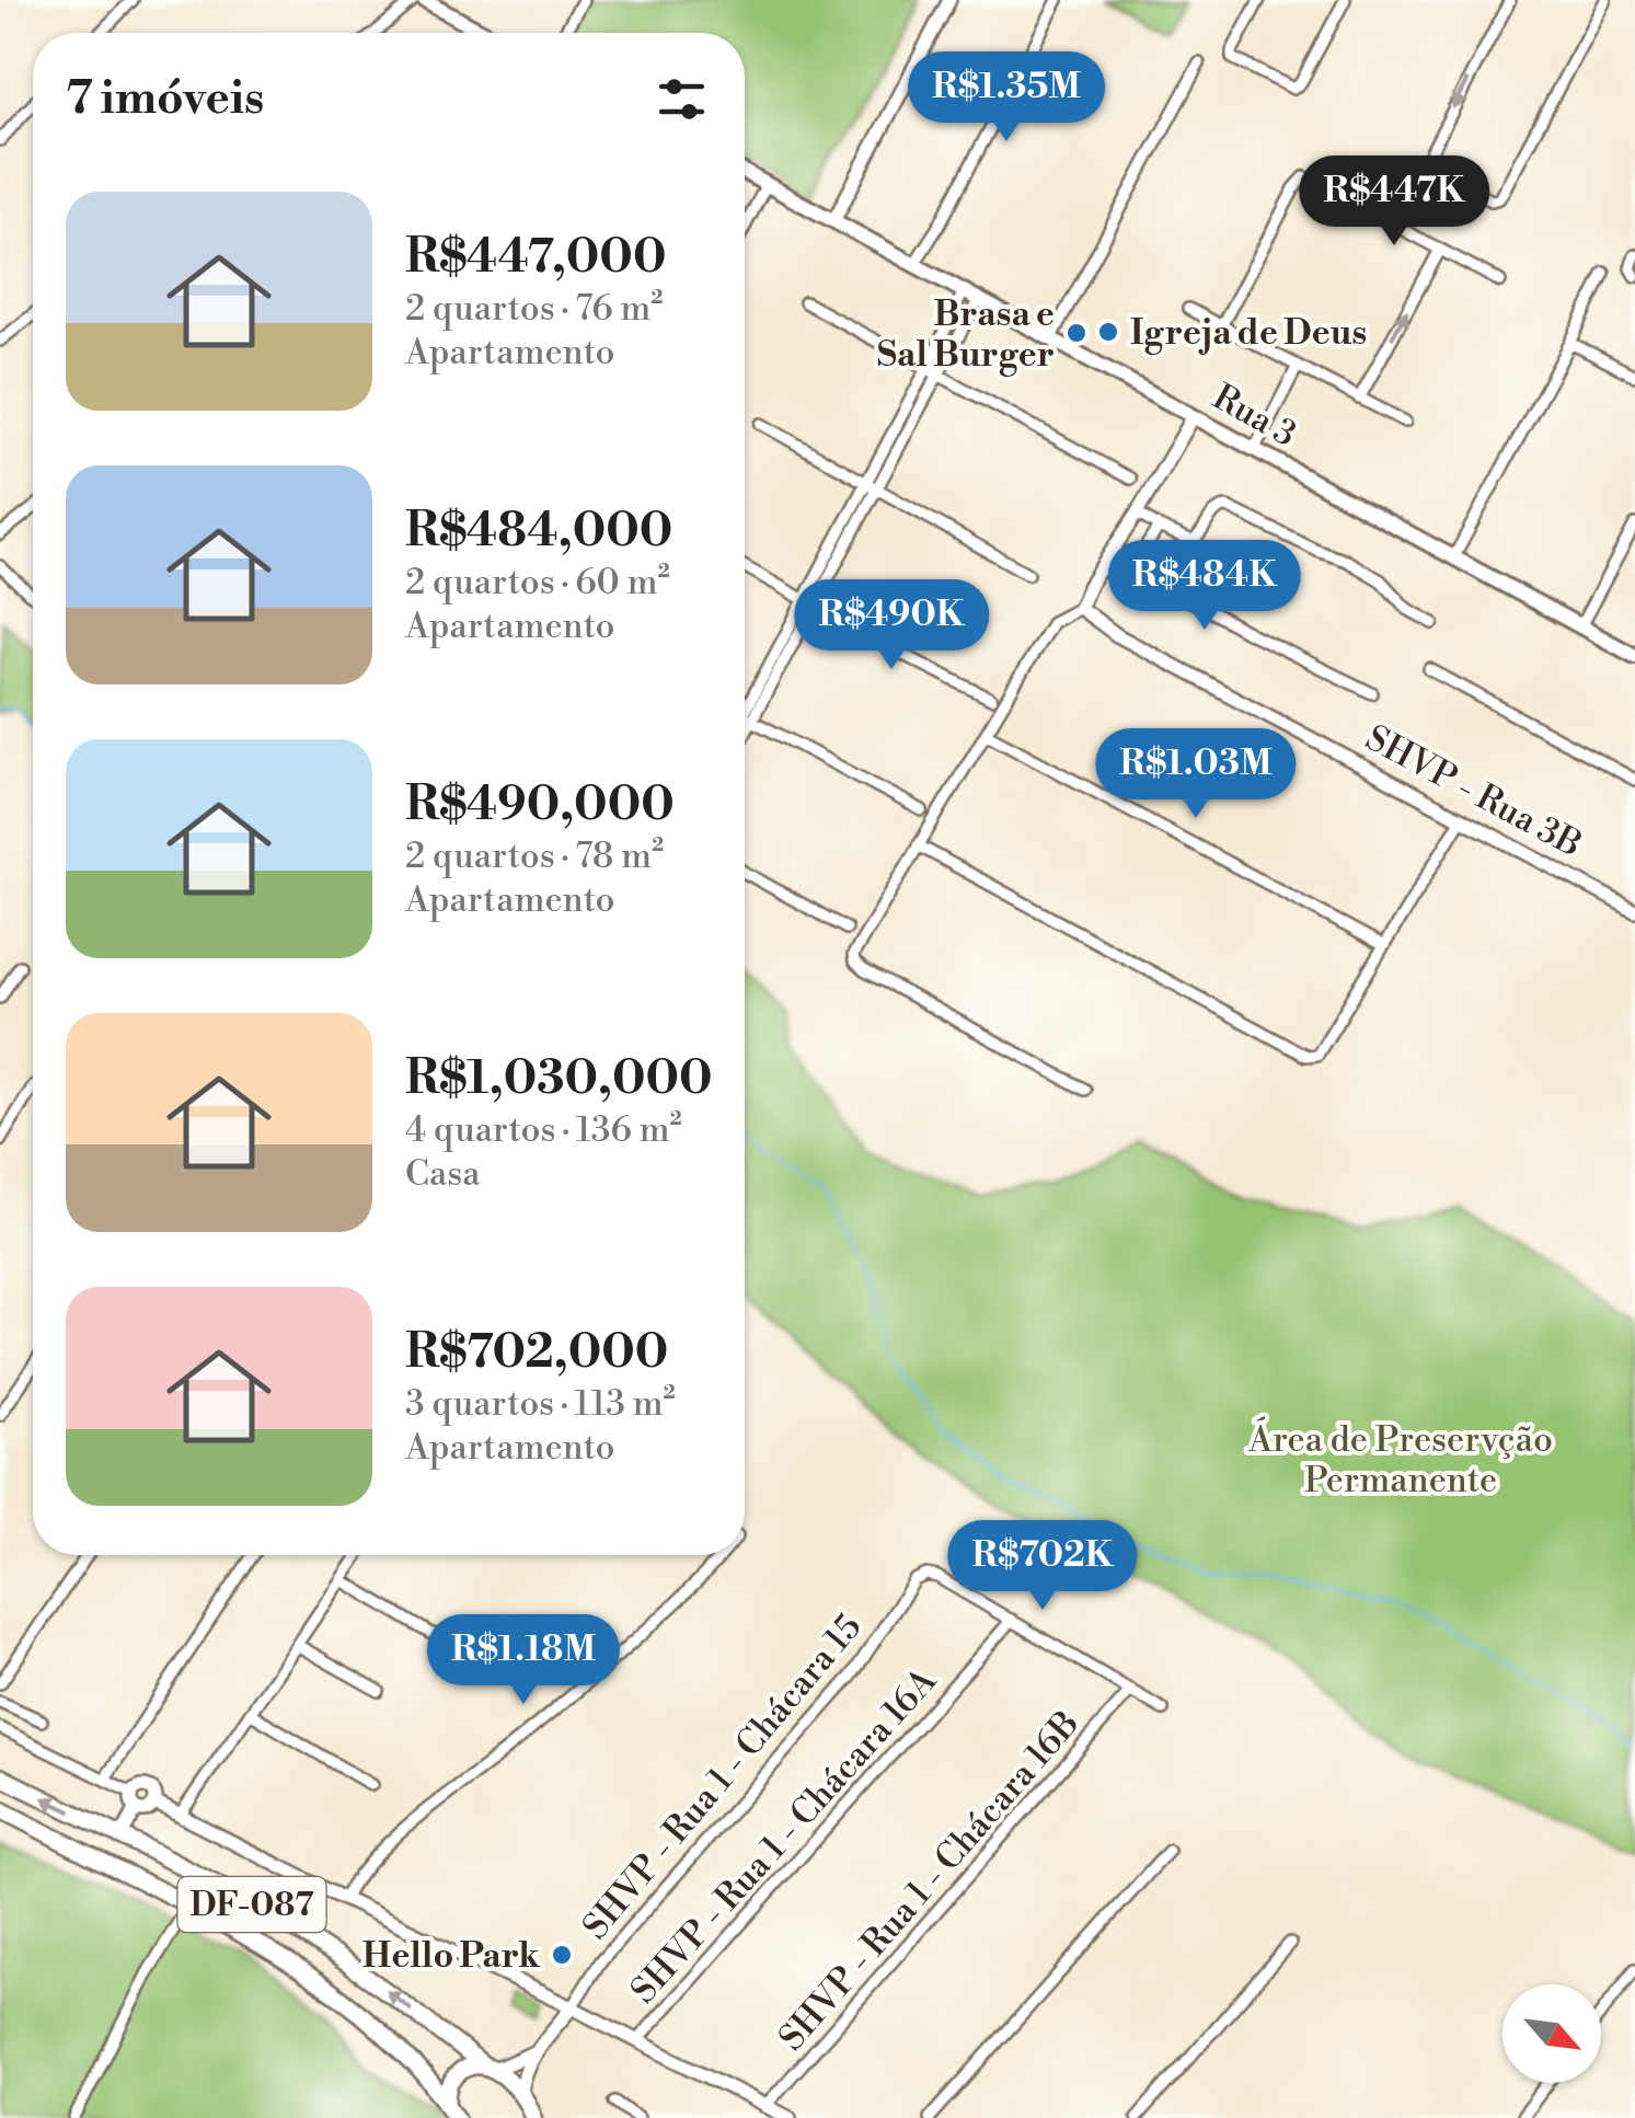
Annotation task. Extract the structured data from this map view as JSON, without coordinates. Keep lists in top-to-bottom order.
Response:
{
  "streets": {
    "main road": ["Rua 3", "DF-087"],
    "street": [
      "SHVP - Rua 3B",
      "SHVP - Rua 1 - Chácara 15",
      "SHVP - Rua 1 - Chácara 16A",
      "SHVP - Rua 1 - Chácara 16B"
    ]
  },
  "crossings": [
    ["SHVP - Rua 1 - Chácara 15", "SHVP - Rua 1 - Chácara 16A"]
  ],
  "parks": ["Área de Preservção Permanente"],
  "places": ["Igreja de Deus", "Brasa e Sal Burger", "Hello Park"],
  "north": "bottom right",
  "page": {
    "heading": "7 imóveis",
    "price": [
      "R$1.35M",
      "R$447K",
      "R$484K",
      "R$490K",
      "R$1.03M",
      "R$702K",
      "R$1.18M"
    ],
    "list": [
      {
        "name": "R$447,000",
        "note": "2 quartos · 76 m² · Apartamento"
      },
      {
        "name": "R$484,000",
        "note": "2 quartos · 60 m² · Apartamento"
      },
      {
        "name": "R$490,000",
        "note": "2 quartos · 78 m² · Apartamento"
      },
      {
        "name": "R$1,030,000",
        "note": "4 quartos · 136 m² · Casa"
      },
      {
        "name": "R$702,000",
        "note": "3 quartos · 113 m² · Apartamento"
      }
    ]
  }
}
